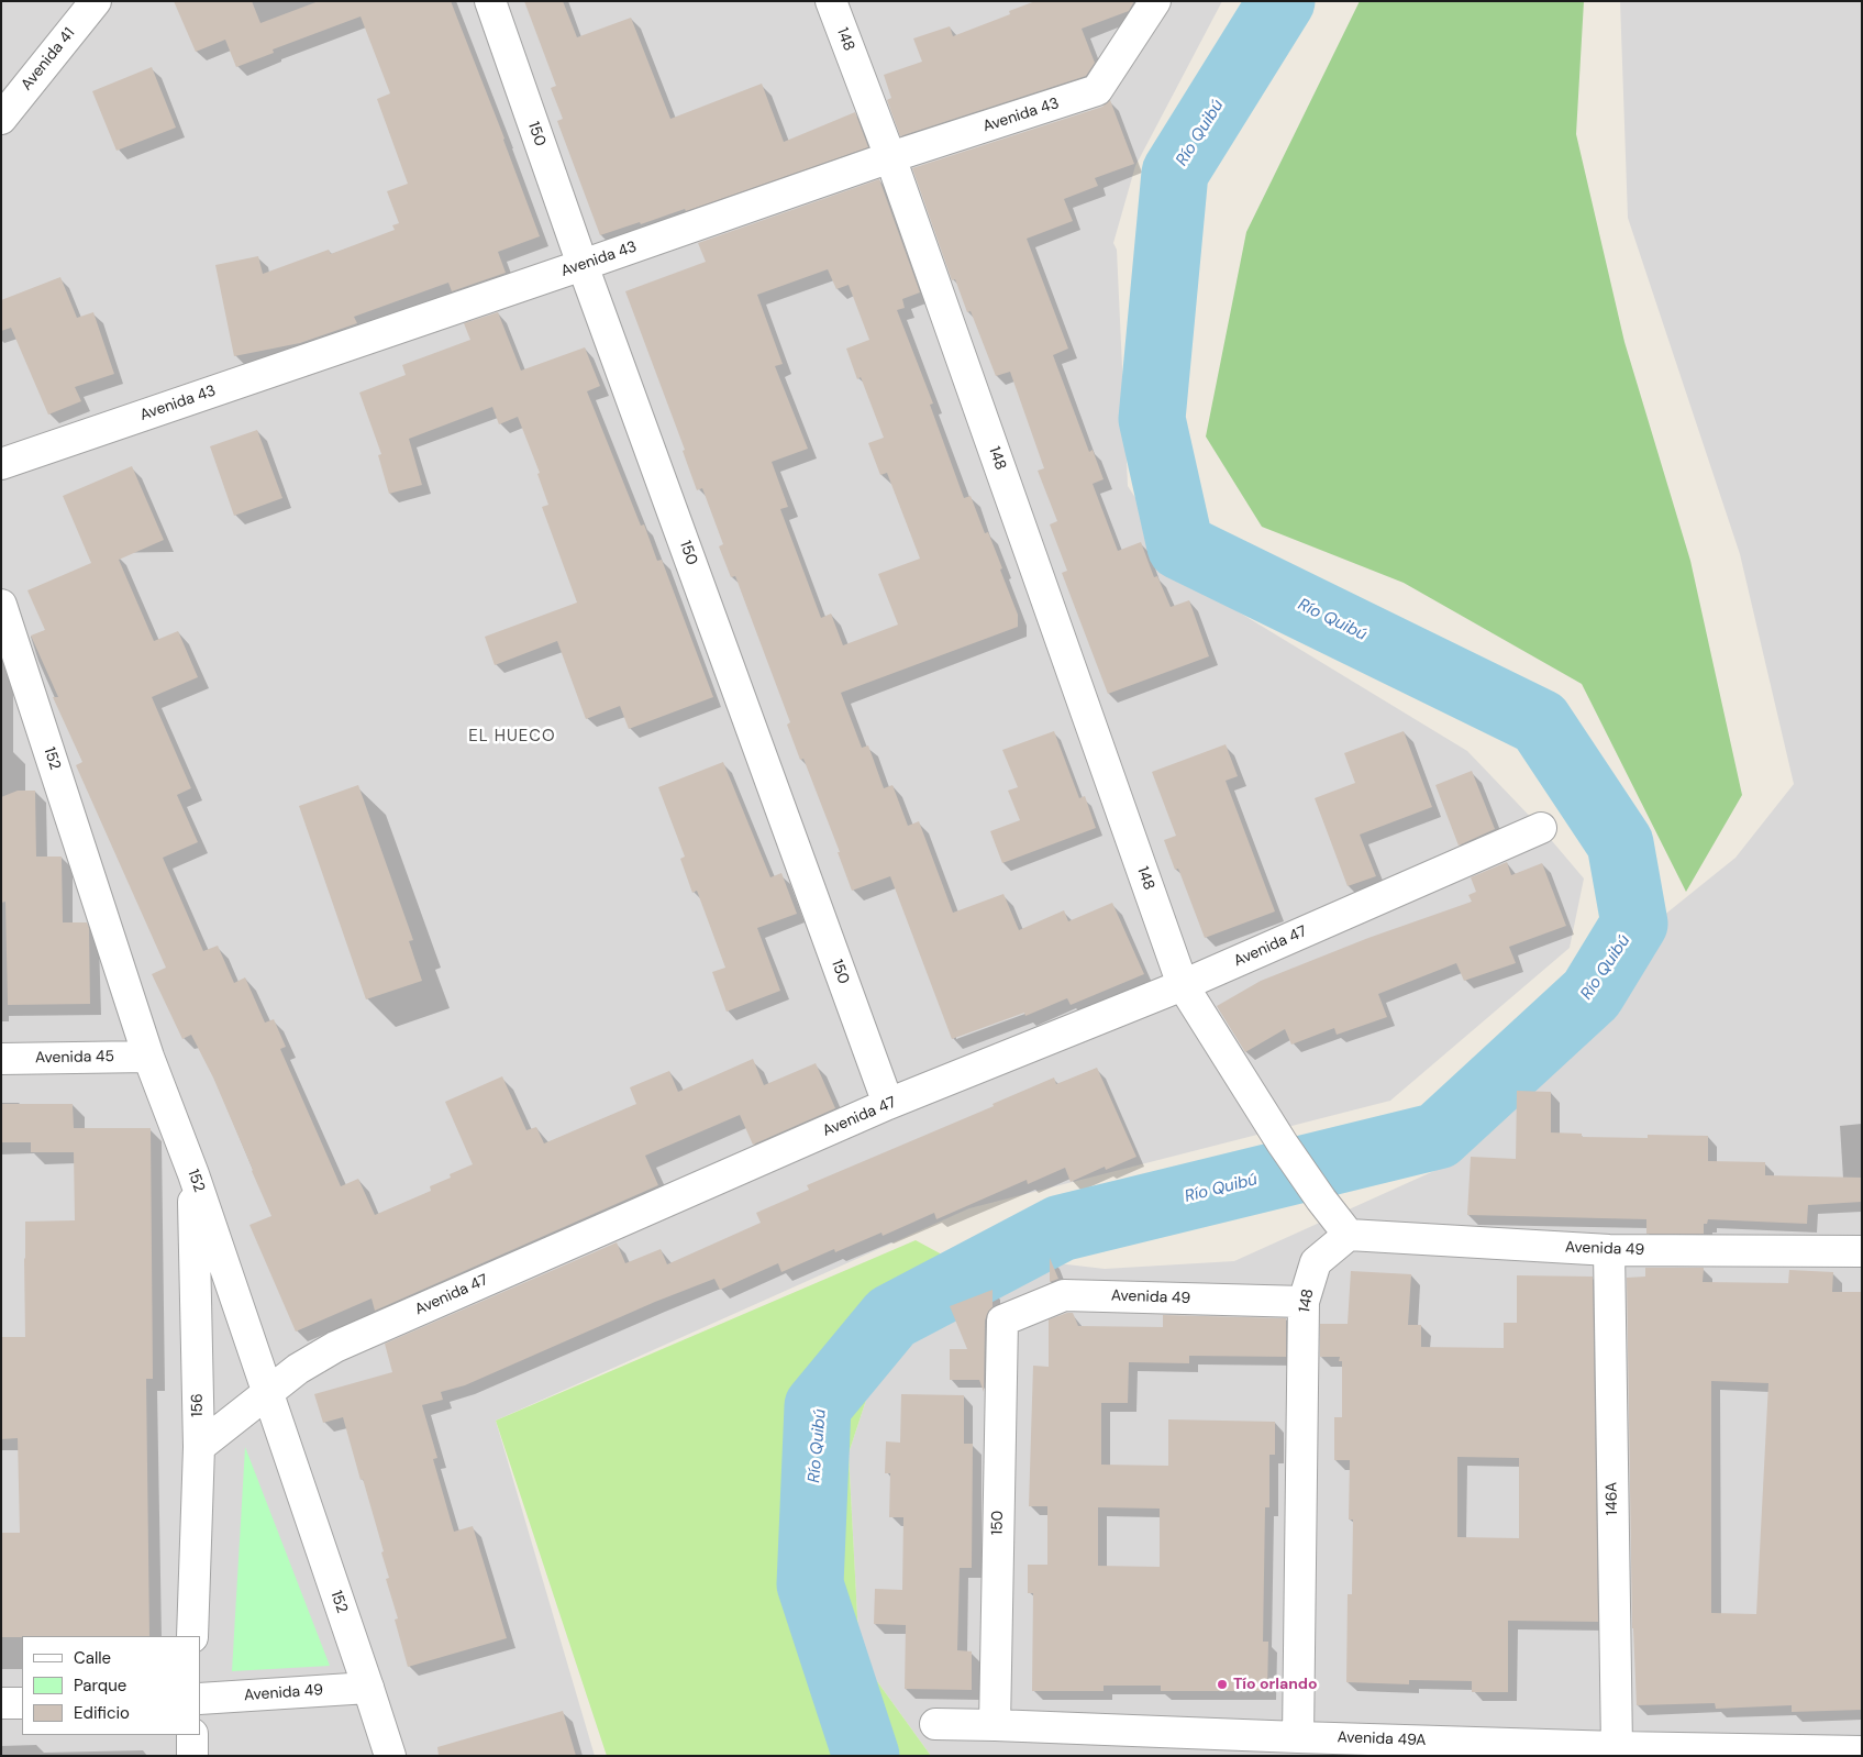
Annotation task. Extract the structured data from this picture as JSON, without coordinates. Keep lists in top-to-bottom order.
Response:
{
  "streets": {
    "street": [
      "148",
      "Avenida 41",
      "Avenida 43",
      "150",
      "152",
      "Avenida 47",
      "Avenida 45",
      "Avenida 49",
      "156",
      "146A",
      "Avenida 49A"
    ]
  },
  "crossings": [
    ["148", "Avenida 43"],
    ["148", "Avenida 47"],
    ["148", "Avenida 49"],
    ["148", "Avenida 49A"],
    ["Avenida 43", "150"],
    ["150", "Avenida 47"],
    ["150", "Avenida 49"],
    ["150", "Avenida 49A"],
    ["152", "Avenida 47"],
    ["152", "Avenida 45"],
    ["152", "Avenida 49"],
    ["152", "156"],
    ["Avenida 47", "156"],
    ["Avenida 49", "146A"],
    ["146A", "Avenida 49A"]
  ],
  "districts": ["EL HUECO"],
  "water": ["Río Quibú"],
  "places": ["Tío orlando"],
  "legend": ["Calle", "Parque", "Edificio"]
}
